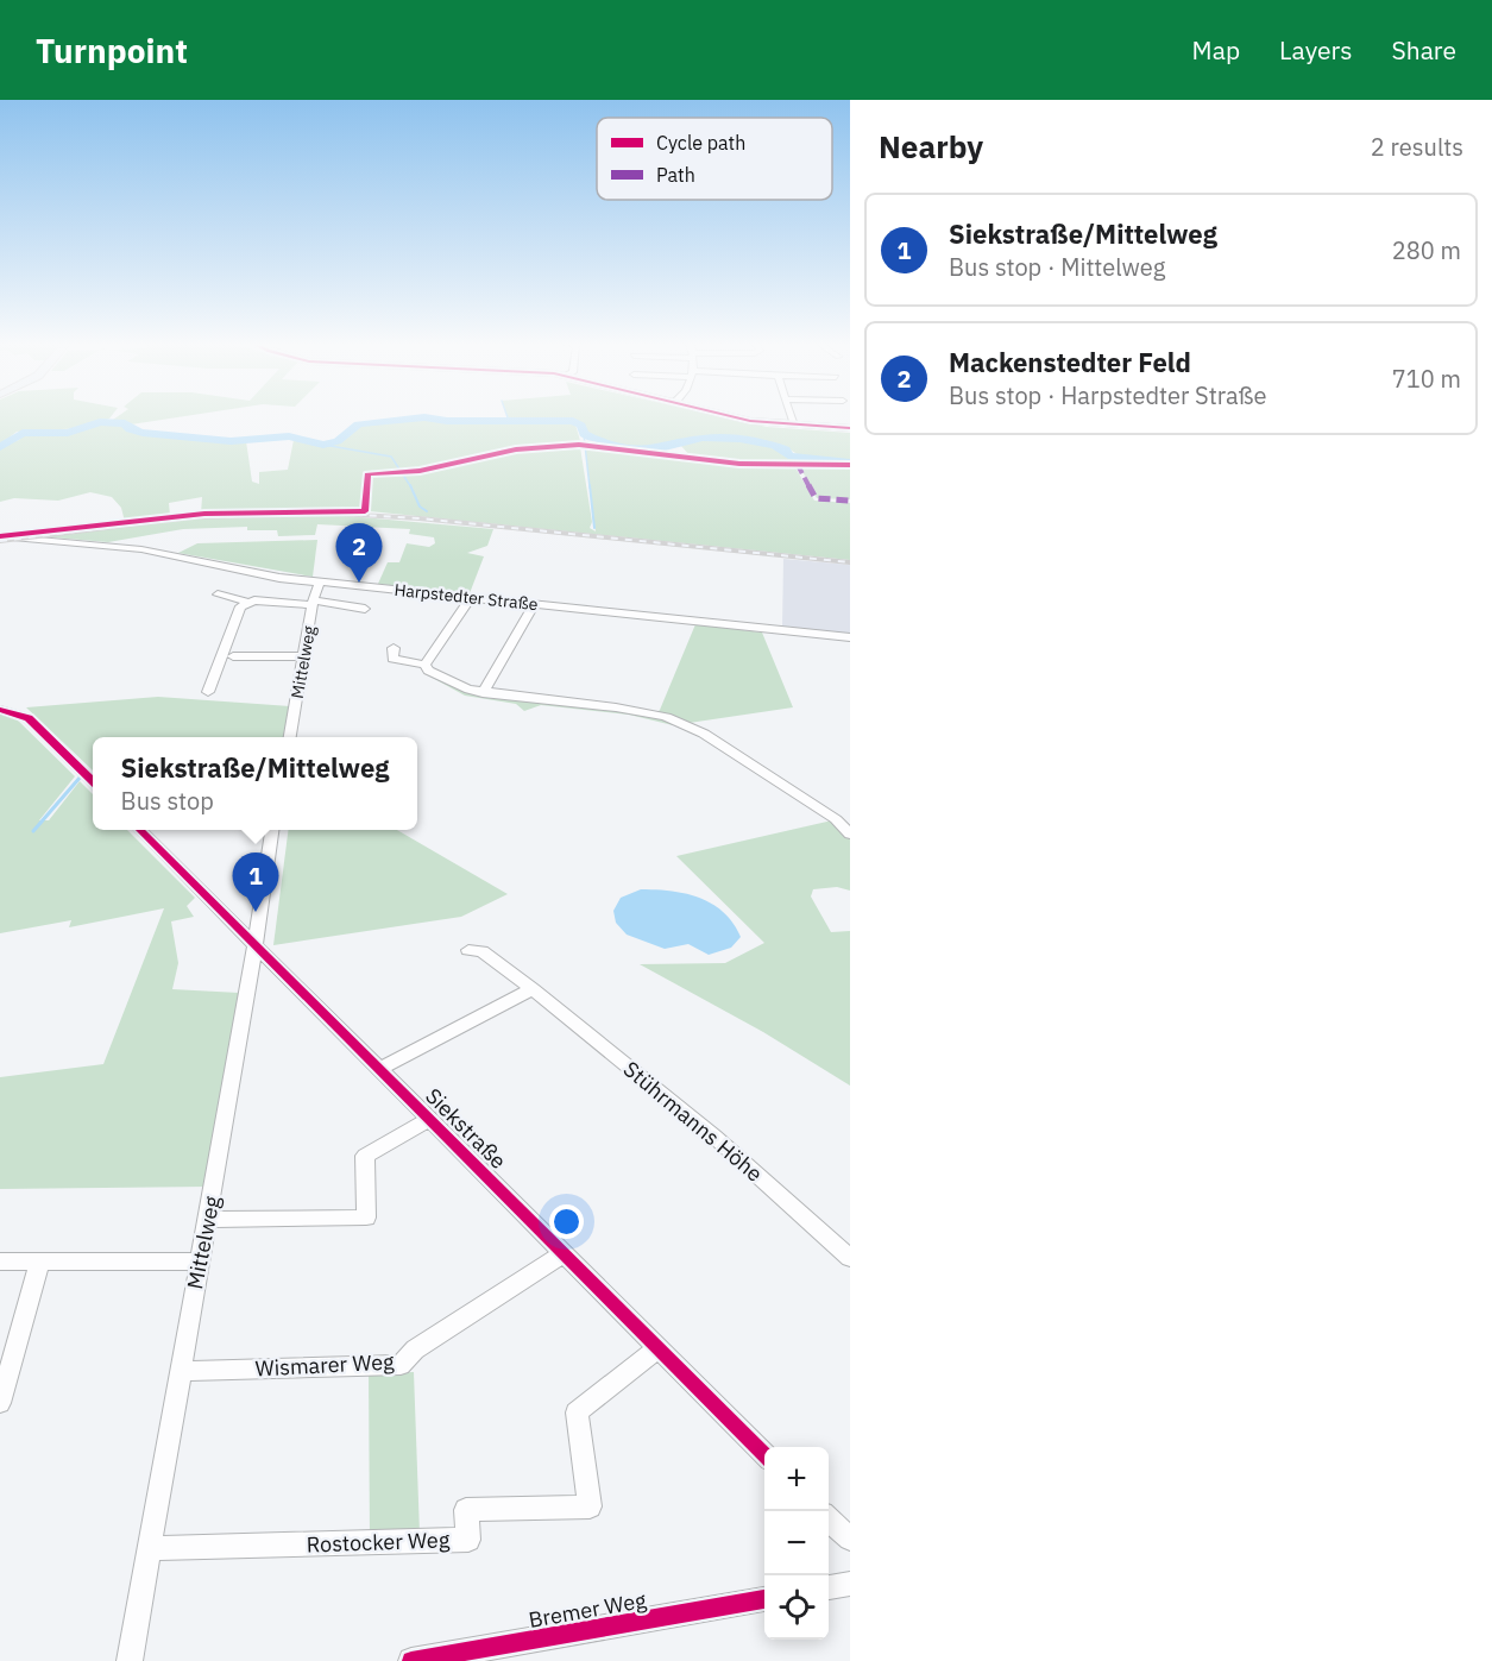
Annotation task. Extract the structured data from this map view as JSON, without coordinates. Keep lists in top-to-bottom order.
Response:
{
  "streets": {
    "street": [
      "Harpstedter Straße",
      "Mittelweg",
      "Stührmanns Höhe",
      "Siekstraße",
      "Wismarer Weg",
      "Rostocker Weg",
      "Bremer Weg"
    ]
  },
  "crossings": [
    ["Harpstedter Straße", "Mittelweg"],
    ["Mittelweg", "Siekstraße"],
    ["Mittelweg", "Wismarer Weg"],
    ["Mittelweg", "Rostocker Weg"],
    ["Siekstraße", "Wismarer Weg"],
    ["Siekstraße", "Rostocker Weg"]
  ],
  "legend": ["Cycle path", "Path"],
  "page": {
    "header": "Turnpoint",
    "nav": ["Map", "Layers", "Share"],
    "heading": ["Nearby", "2 results"],
    "list": [
      {
        "mark": "1",
        "name": "Siekstraße/Mittelweg",
        "note": "Bus stop · Mittelweg",
        "value": "280 m"
      },
      {
        "mark": "2",
        "name": "Mackenstedter Feld",
        "note": "Bus stop · Harpstedter Straße",
        "value": "710 m"
      }
    ],
    "pins": ["2", "1"],
    "popup": ["Siekstraße/Mittelweg", "Bus stop"],
    "map_buttons": ["+", "−"]
  }
}
